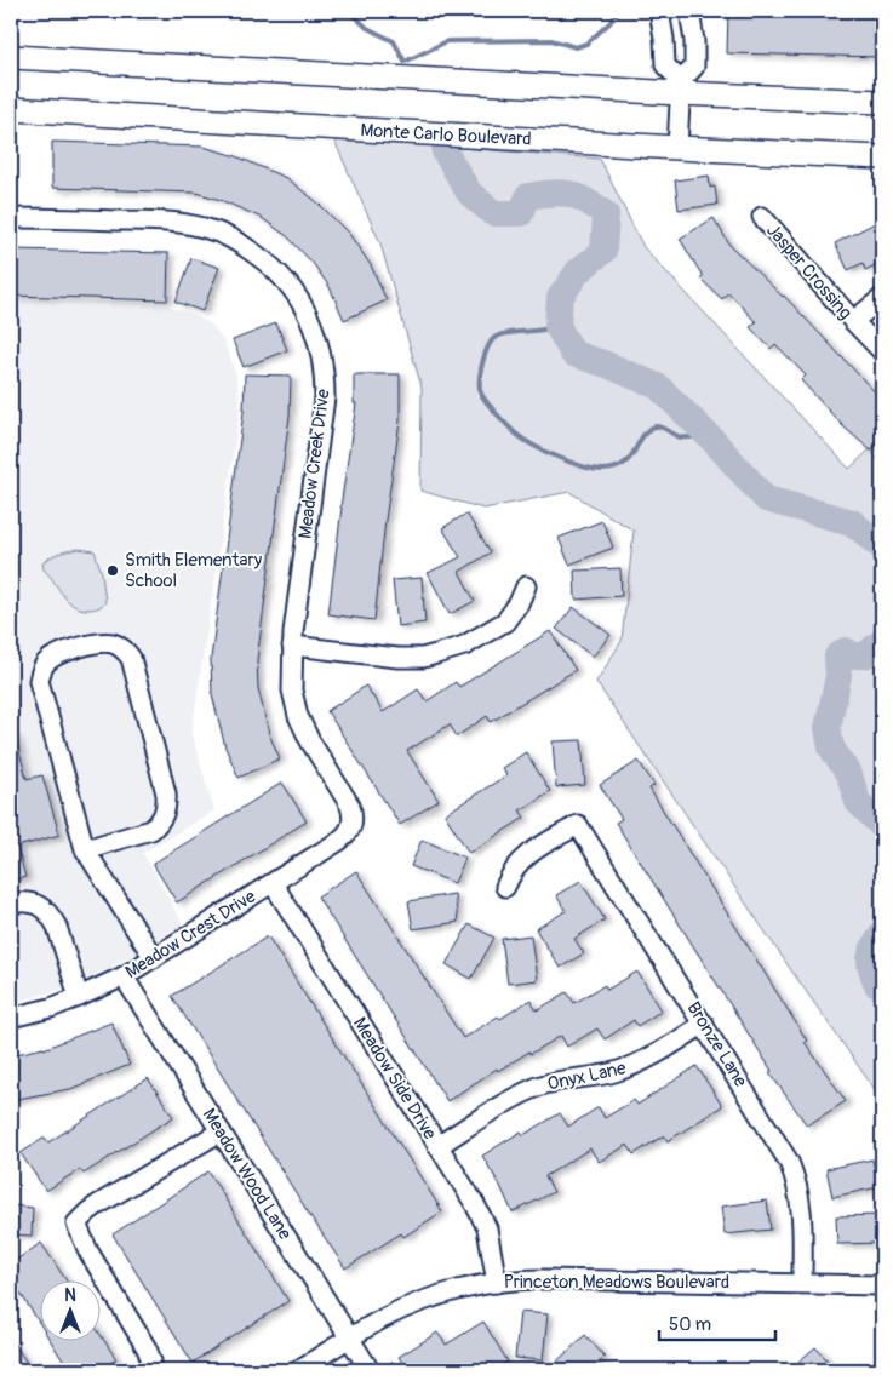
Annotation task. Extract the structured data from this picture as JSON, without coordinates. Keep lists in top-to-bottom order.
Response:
{
  "streets": {
    "main road": ["Monte Carlo Boulevard"],
    "street": [
      "Jasper Crossing",
      "Meadow Creek Drive",
      "Meadow Crest Drive",
      "Bronze Lane",
      "Onyx Lane",
      "Meadow Side Drive",
      "Meadow Wood Lane",
      "Princeton Meadows Boulevard"
    ]
  },
  "crossings": [
    ["Meadow Creek Drive", "Meadow Crest Drive"],
    ["Meadow Crest Drive", "Meadow Side Drive"],
    ["Meadow Crest Drive", "Meadow Wood Lane"],
    ["Bronze Lane", "Onyx Lane"],
    ["Bronze Lane", "Princeton Meadows Boulevard"],
    ["Onyx Lane", "Meadow Side Drive"],
    ["Meadow Side Drive", "Princeton Meadows Boulevard"],
    ["Meadow Wood Lane", "Princeton Meadows Boulevard"]
  ],
  "places": ["Smith Elementary School"],
  "scale_bar": "50 m",
  "north": "top"
}
